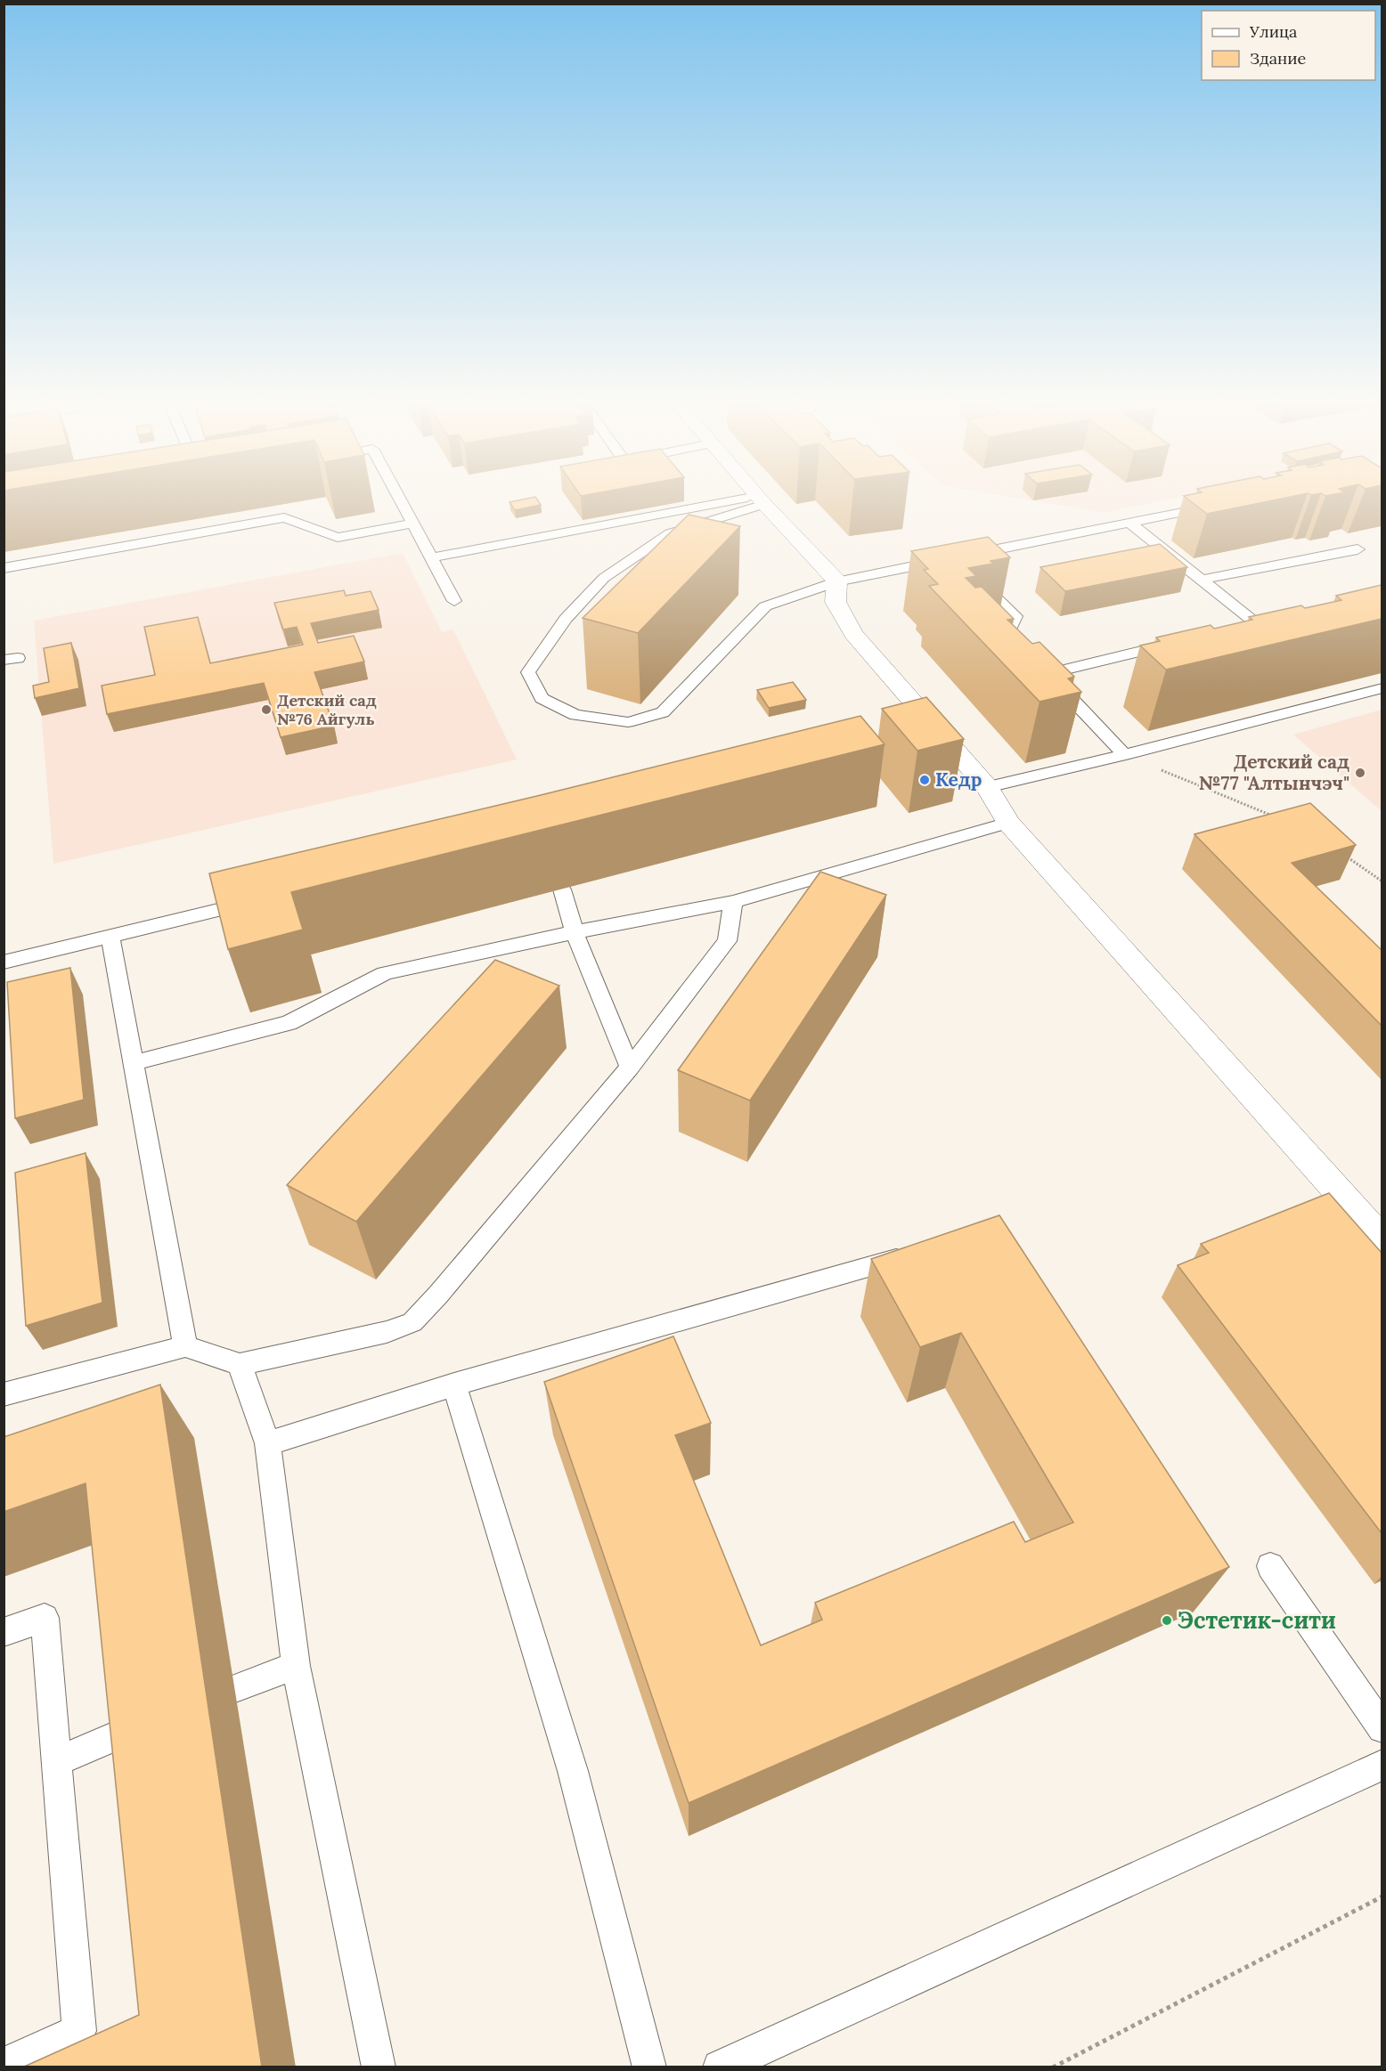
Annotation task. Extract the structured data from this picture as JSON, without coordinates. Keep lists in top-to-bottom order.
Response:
{
  "places": [
    "Детский сад №76 Айгуль",
    "Детский сад №77 \"Алтынчэч\"",
    "Кедр",
    "Эстетик-сити"
  ],
  "legend": ["Улица", "Здание"]
}
